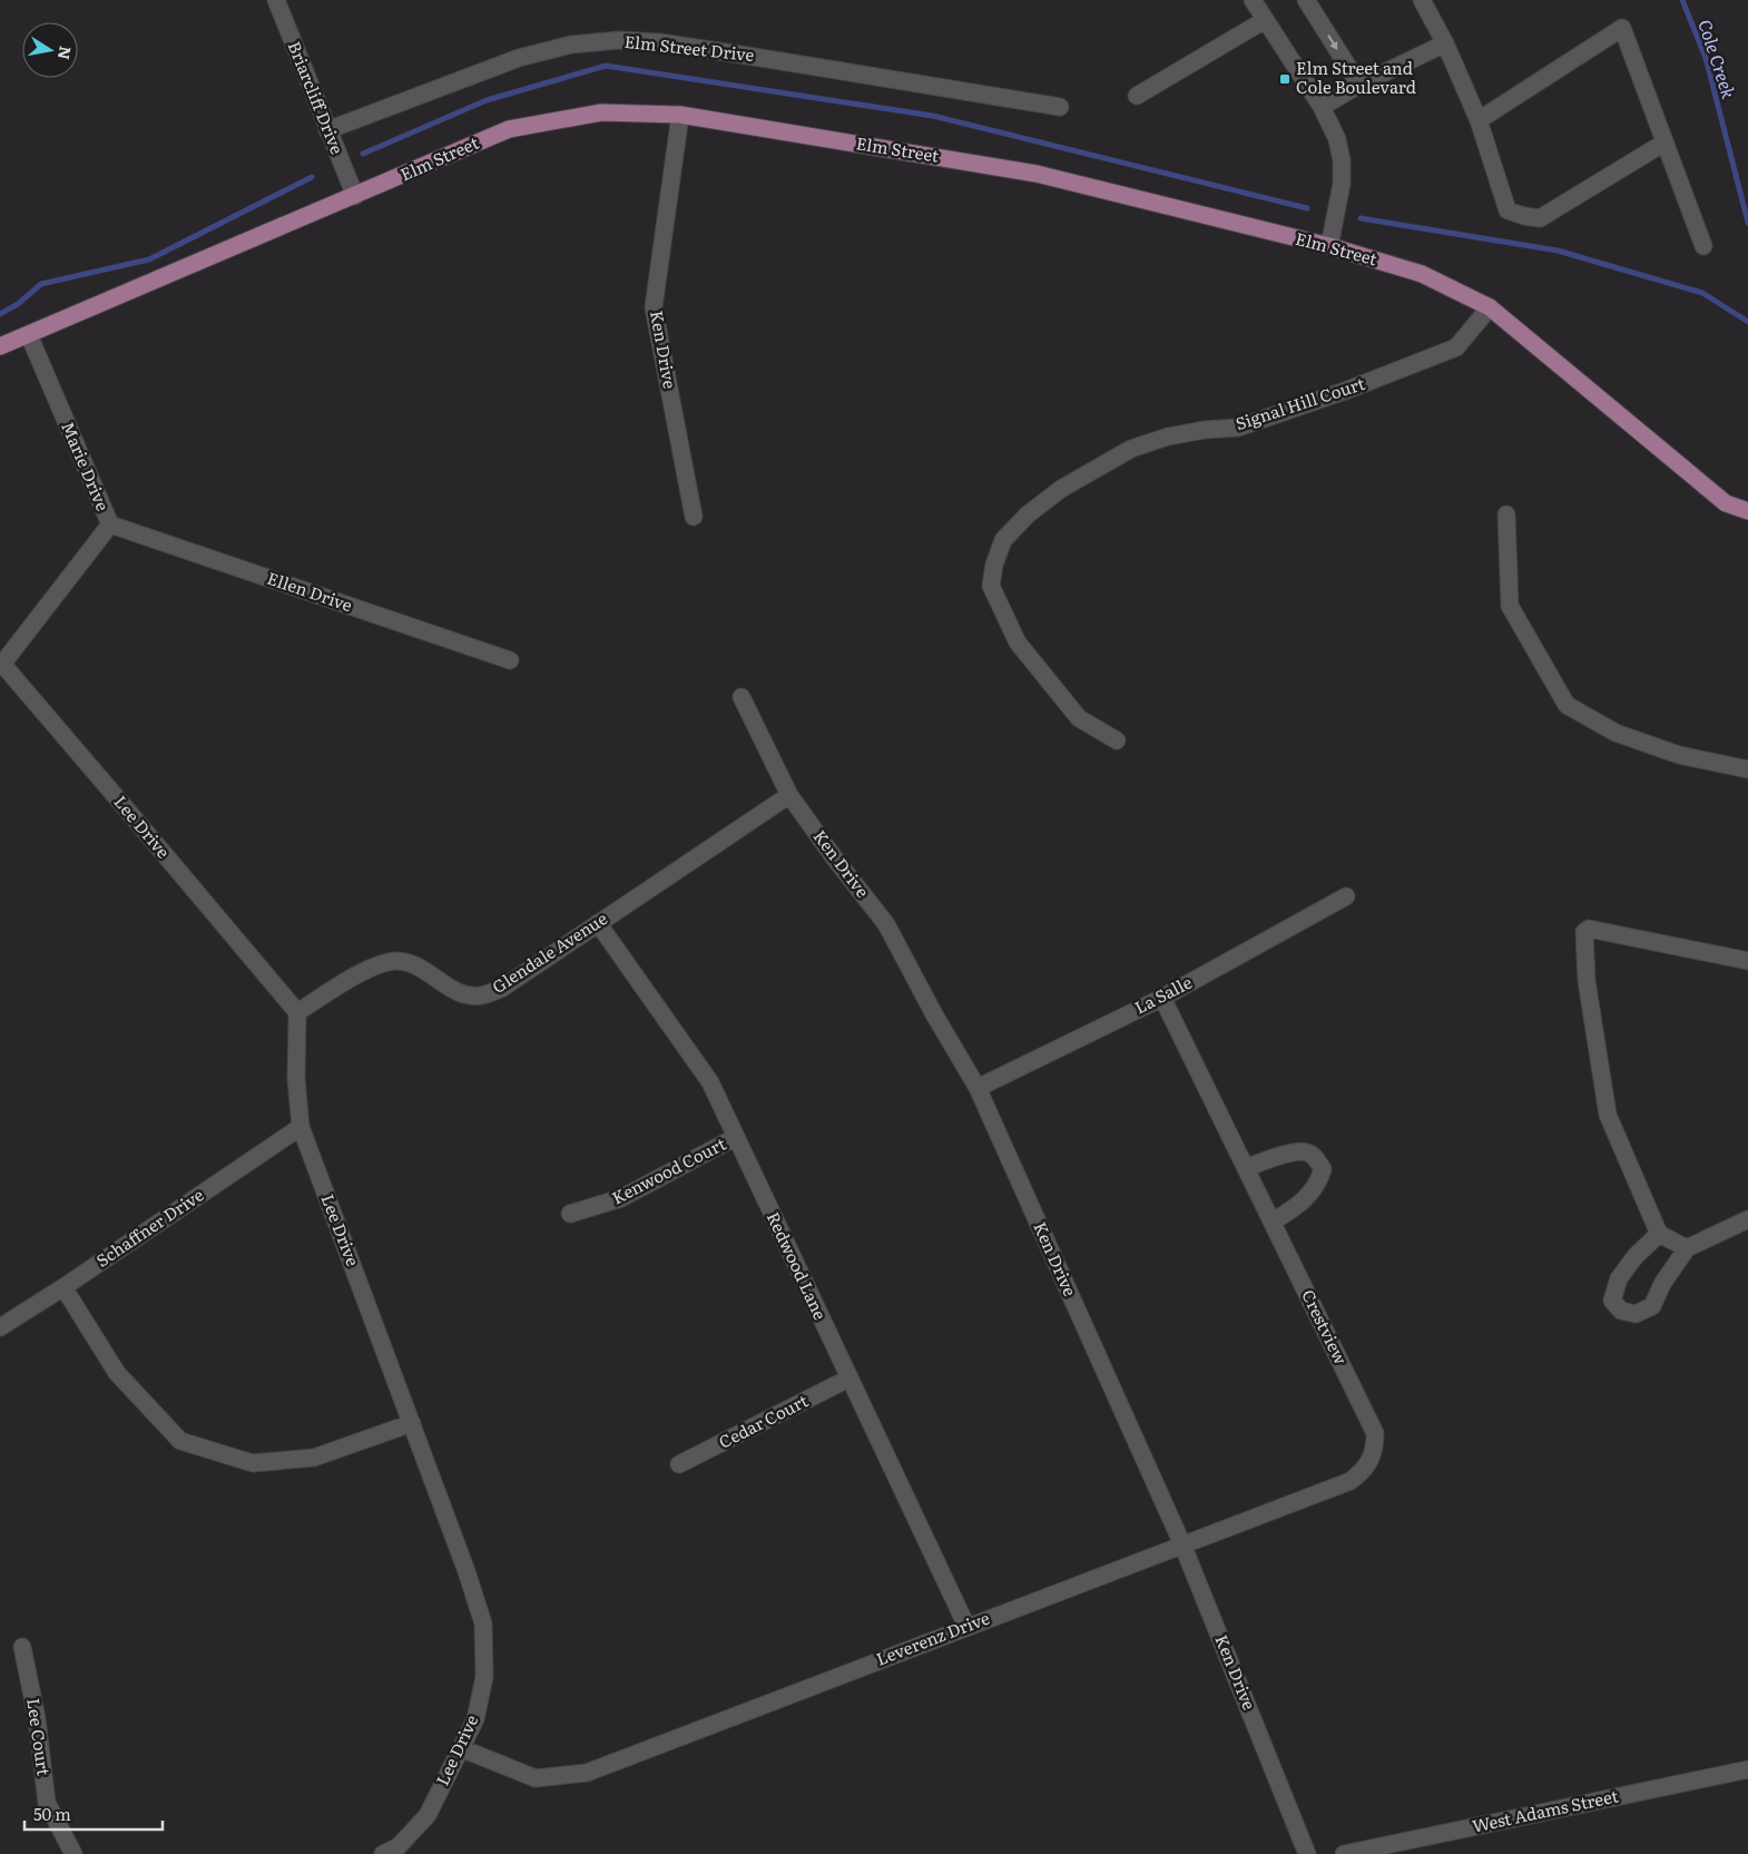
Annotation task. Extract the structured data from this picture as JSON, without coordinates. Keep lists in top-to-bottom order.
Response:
{
  "streets": {
    "main road": ["Elm Street"],
    "street": [
      "Elm Street Drive",
      "Briarcliff Drive",
      "Ken Drive",
      "Signal Hill Court",
      "Marie Drive",
      "Ellen Drive",
      "Lee Drive",
      "Glendale Avenue",
      "La Salle",
      "Kenwood Court",
      "Schaffner Drive",
      "Redwood Lane",
      "Crestview",
      "Cedar Court",
      "Leverenz Drive",
      "Lee Court",
      "West Adams Street"
    ]
  },
  "crossings": [
    ["Elm Street Drive", "Briarcliff Drive"],
    ["Briarcliff Drive", "Elm Street"],
    ["Elm Street", "Ken Drive"],
    ["Elm Street", "Signal Hill Court"],
    ["Elm Street", "Marie Drive"],
    ["Ken Drive", "Glendale Avenue"],
    ["Ken Drive", "La Salle"],
    ["Ken Drive", "Leverenz Drive"],
    ["Marie Drive", "Ellen Drive"],
    ["Marie Drive", "Lee Drive"],
    ["Lee Drive", "Glendale Avenue"],
    ["Lee Drive", "Schaffner Drive"],
    ["Lee Drive", "Leverenz Drive"],
    ["Glendale Avenue", "Redwood Lane"],
    ["La Salle", "Crestview"],
    ["Kenwood Court", "Redwood Lane"],
    ["Redwood Lane", "Cedar Court"],
    ["Redwood Lane", "Leverenz Drive"],
    ["Crestview", "Leverenz Drive"]
  ],
  "water": ["Cole Creek"],
  "places": {
    "transit": ["Elm Street and Cole Boulevard"]
  },
  "scale_bar": "50 m",
  "north": "right"
}
